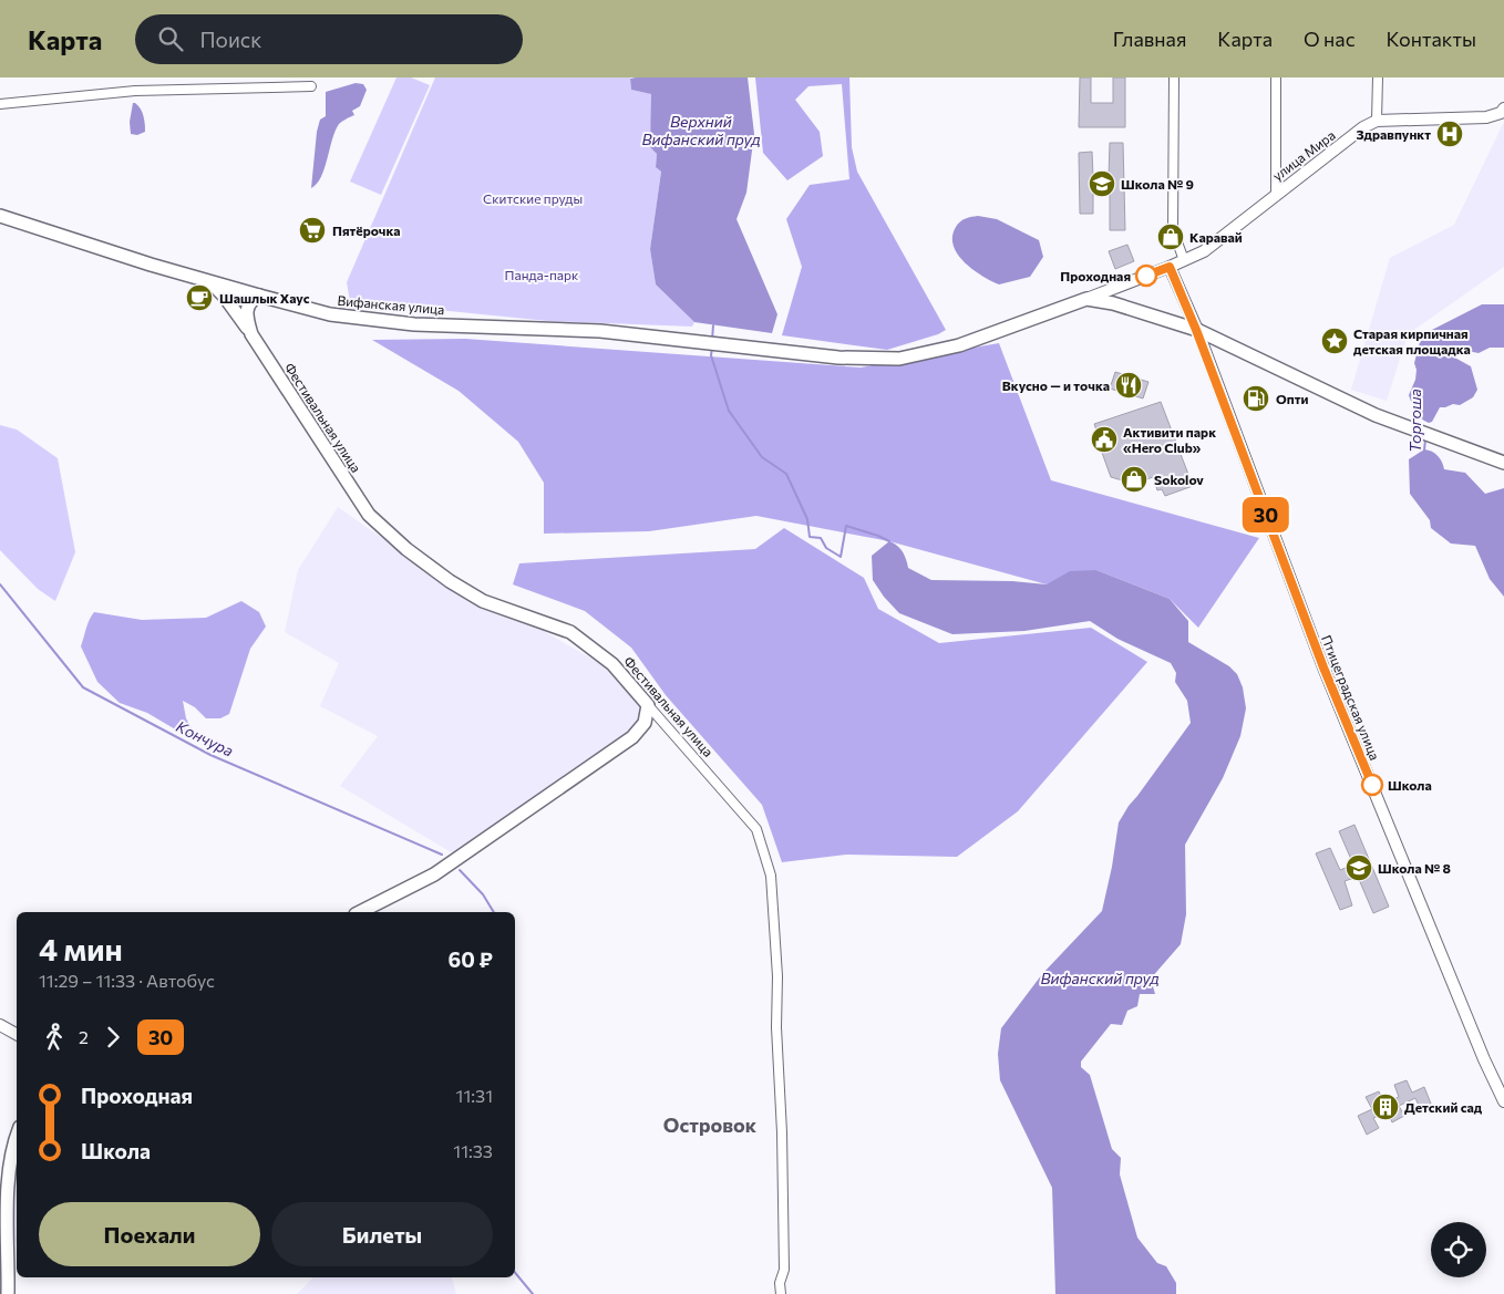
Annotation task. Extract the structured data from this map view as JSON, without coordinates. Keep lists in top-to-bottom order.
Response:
{
  "streets": {
    "main road": ["Вифанская улица", "Фестивальная улица"],
    "street": ["улица Мира", "Птицеградская улица"]
  },
  "crossings": [
    ["улица Мира", "Вифанская улица"],
    ["улица Мира", "Птицеградская улица"],
    ["Вифанская улица", "Фестивальная улица"]
  ],
  "districts": ["Островок"],
  "water": [
    "Верхний Вифанский пруд",
    "Торгоша",
    "Кончура",
    "Вифанский пруд"
  ],
  "parks": ["Скитские пруды", "Панда-парк"],
  "places": {
    "hospital": ["Здравпункт"],
    "school or university": ["Школа № 9", "Школа № 8"],
    "supermarket": ["Пятёрочка"],
    "shop": ["Каравай", "Sokolov"],
    "other": ["Проходная", "Школа"],
    "cafe": ["Шашлык Хаус"],
    "place": ["Старая кирпичная детская площадка"],
    "restaurant": ["Вкусно — и точка"],
    "fuel station": ["Опти"],
    "public building": ["Активити парк «Hero Club»"],
    "building": ["Детский сад"]
  },
  "lines": ["bus line 30"],
  "page": {
    "header": "Карта",
    "search": "Поиск",
    "nav": [
      "Главная",
      "Карта",
      "О нас",
      "Контакты"
    ],
    "on_map": "30",
    "heading": ["4 мин", "11:29 – 11:33 · Автобус", "60 ₽"],
    "legs": ["2", "30"],
    "list": [
      {
        "name": "Проходная",
        "value": "11:31"
      },
      {
        "name": "Школа",
        "value": "11:33"
      }
    ],
    "buttons": ["Поехали", "Билеты"]
  }
}
